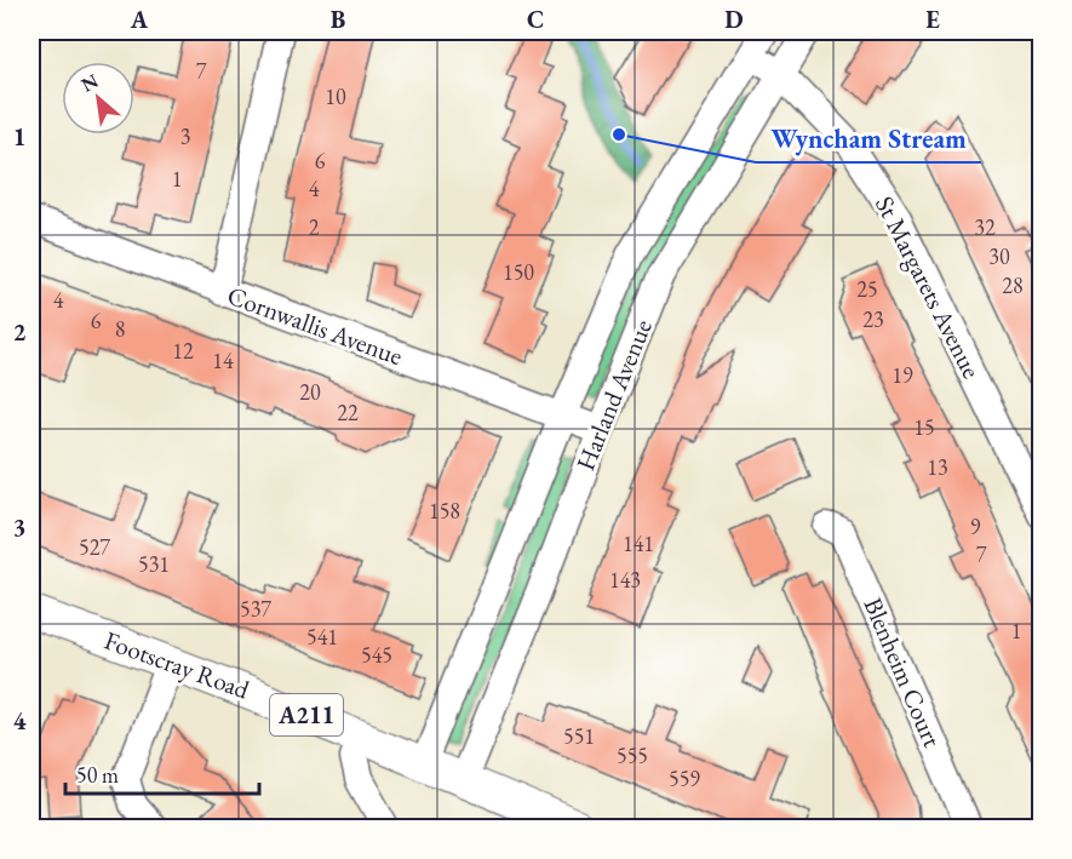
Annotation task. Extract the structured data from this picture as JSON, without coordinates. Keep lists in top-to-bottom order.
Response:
{
  "streets": {
    "main road": ["Footscray Road", "A211"],
    "street": [
      "St Margarets Avenue",
      "Cornwallis Avenue",
      "Harland Avenue",
      "Blenheim Court"
    ]
  },
  "crossings": [
    ["St Margarets Avenue", "Harland Avenue"],
    ["Cornwallis Avenue", "Harland Avenue"],
    ["Harland Avenue", "Footscray Road"]
  ],
  "places": ["Wyncham Stream"],
  "house_numbers": [
    "7",
    "10",
    "3",
    "6",
    "1",
    "4",
    "2",
    "32",
    "30",
    "150",
    "28",
    "25",
    "4",
    "23",
    "6",
    "8",
    "12",
    "14",
    "19",
    "20",
    "22",
    "15",
    "13",
    "158",
    "9",
    "141",
    "527",
    "7",
    "531",
    "143",
    "537",
    "1",
    "541",
    "545",
    "551",
    "555",
    "559"
  ],
  "scale_bar": "50 m",
  "north": "top left",
  "grid": {
    "columns": [
      "A",
      "B",
      "C",
      "D",
      "E"
    ],
    "rows": [
      "1",
      "2",
      "3",
      "4"
    ]
  }
}
